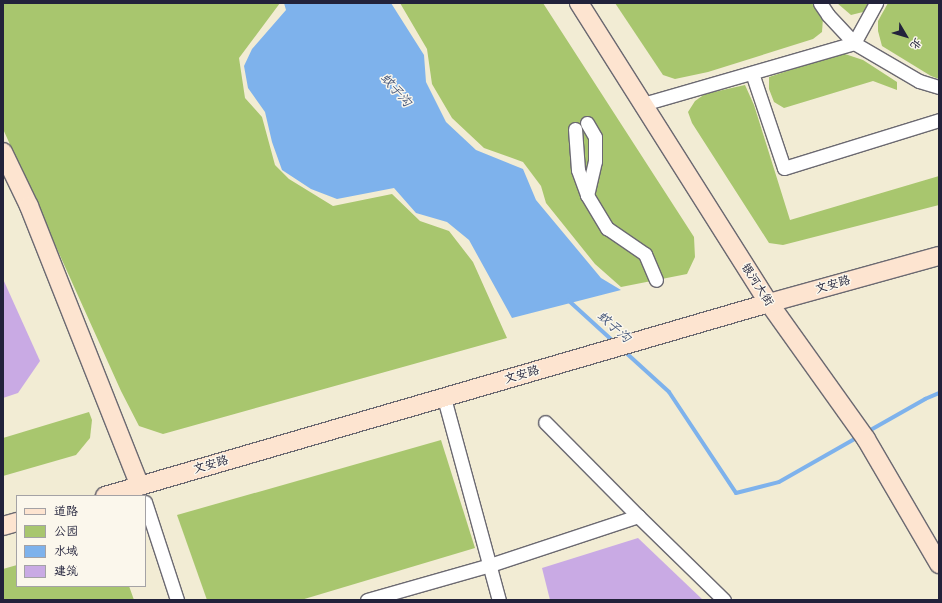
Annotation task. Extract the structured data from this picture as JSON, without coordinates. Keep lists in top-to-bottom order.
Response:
{
  "streets": {
    "main road": ["银河大街", "文安路"]
  },
  "crossings": [
    ["银河大街", "文安路"]
  ],
  "water": ["蚊子沟"],
  "legend": [
    "道路",
    "公园",
    "水域",
    "建筑"
  ],
  "north": "bottom right"
}
